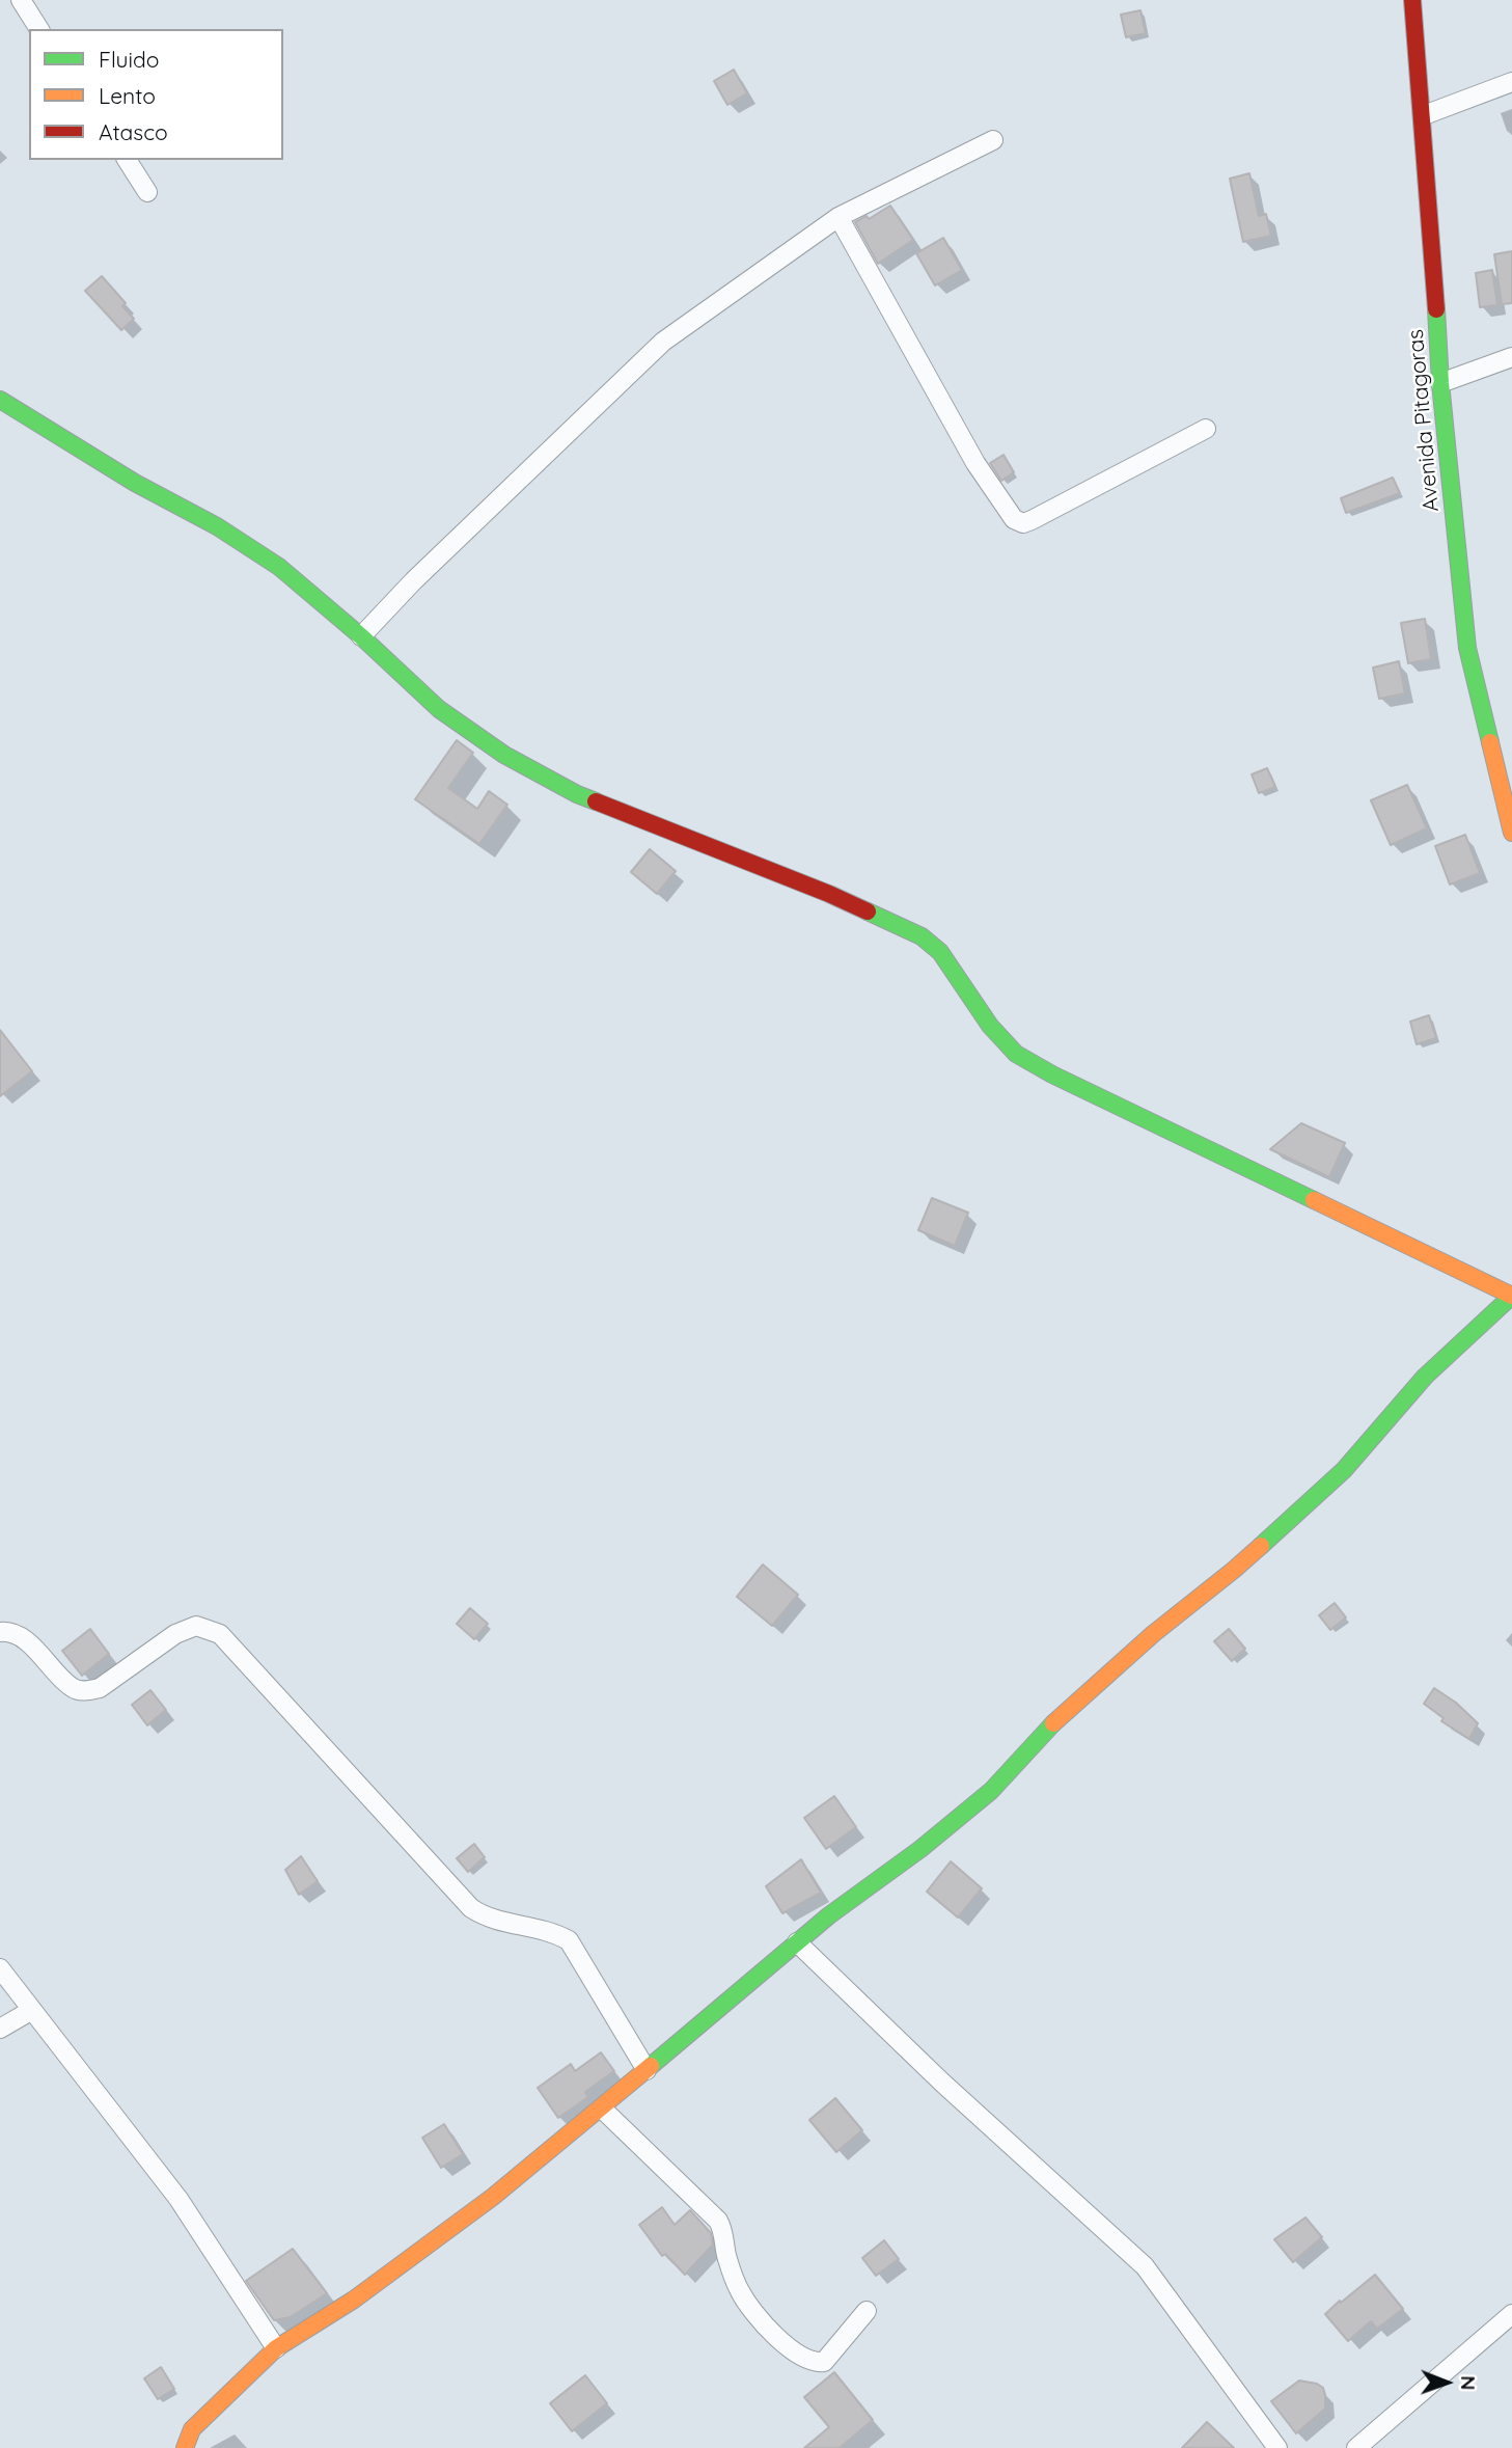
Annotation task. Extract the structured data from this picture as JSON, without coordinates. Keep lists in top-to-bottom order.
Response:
{
  "streets": {
    "street": ["Avenida Pitagoras"]
  },
  "legend": ["Fluido", "Lento", "Atasco"],
  "north": "right"
}
